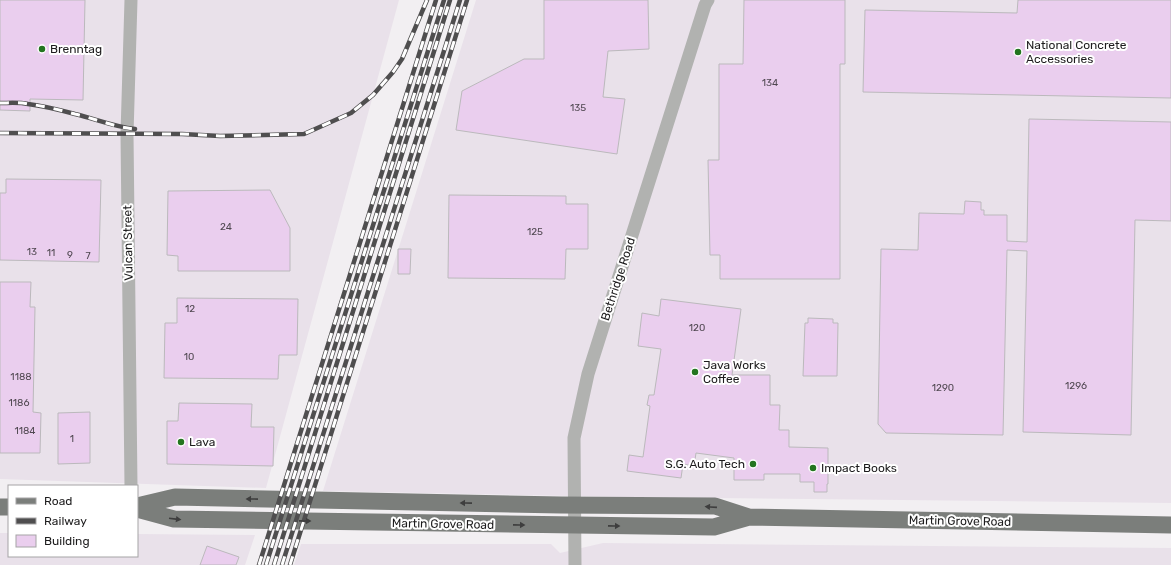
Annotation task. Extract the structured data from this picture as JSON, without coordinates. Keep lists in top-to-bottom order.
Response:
{
  "streets": {
    "main road": ["Martin Grove Road"],
    "street": ["Vulcan Street", "Bethridge Road"]
  },
  "crossings": [
    ["Bethridge Road", "Martin Grove Road"]
  ],
  "places": [
    "Brenntag",
    "National Concrete Accessories",
    "Java Works Coffee",
    "Lava",
    "S.G. Auto Tech",
    "Impact Books"
  ],
  "house_numbers": [
    "134",
    "135",
    "24",
    "125",
    "13",
    "11",
    "9",
    "7",
    "12",
    "120",
    "10",
    "1188",
    "1296",
    "1290",
    "1186",
    "1184",
    "1"
  ],
  "legend": ["Road", "Railway", "Building"]
}
